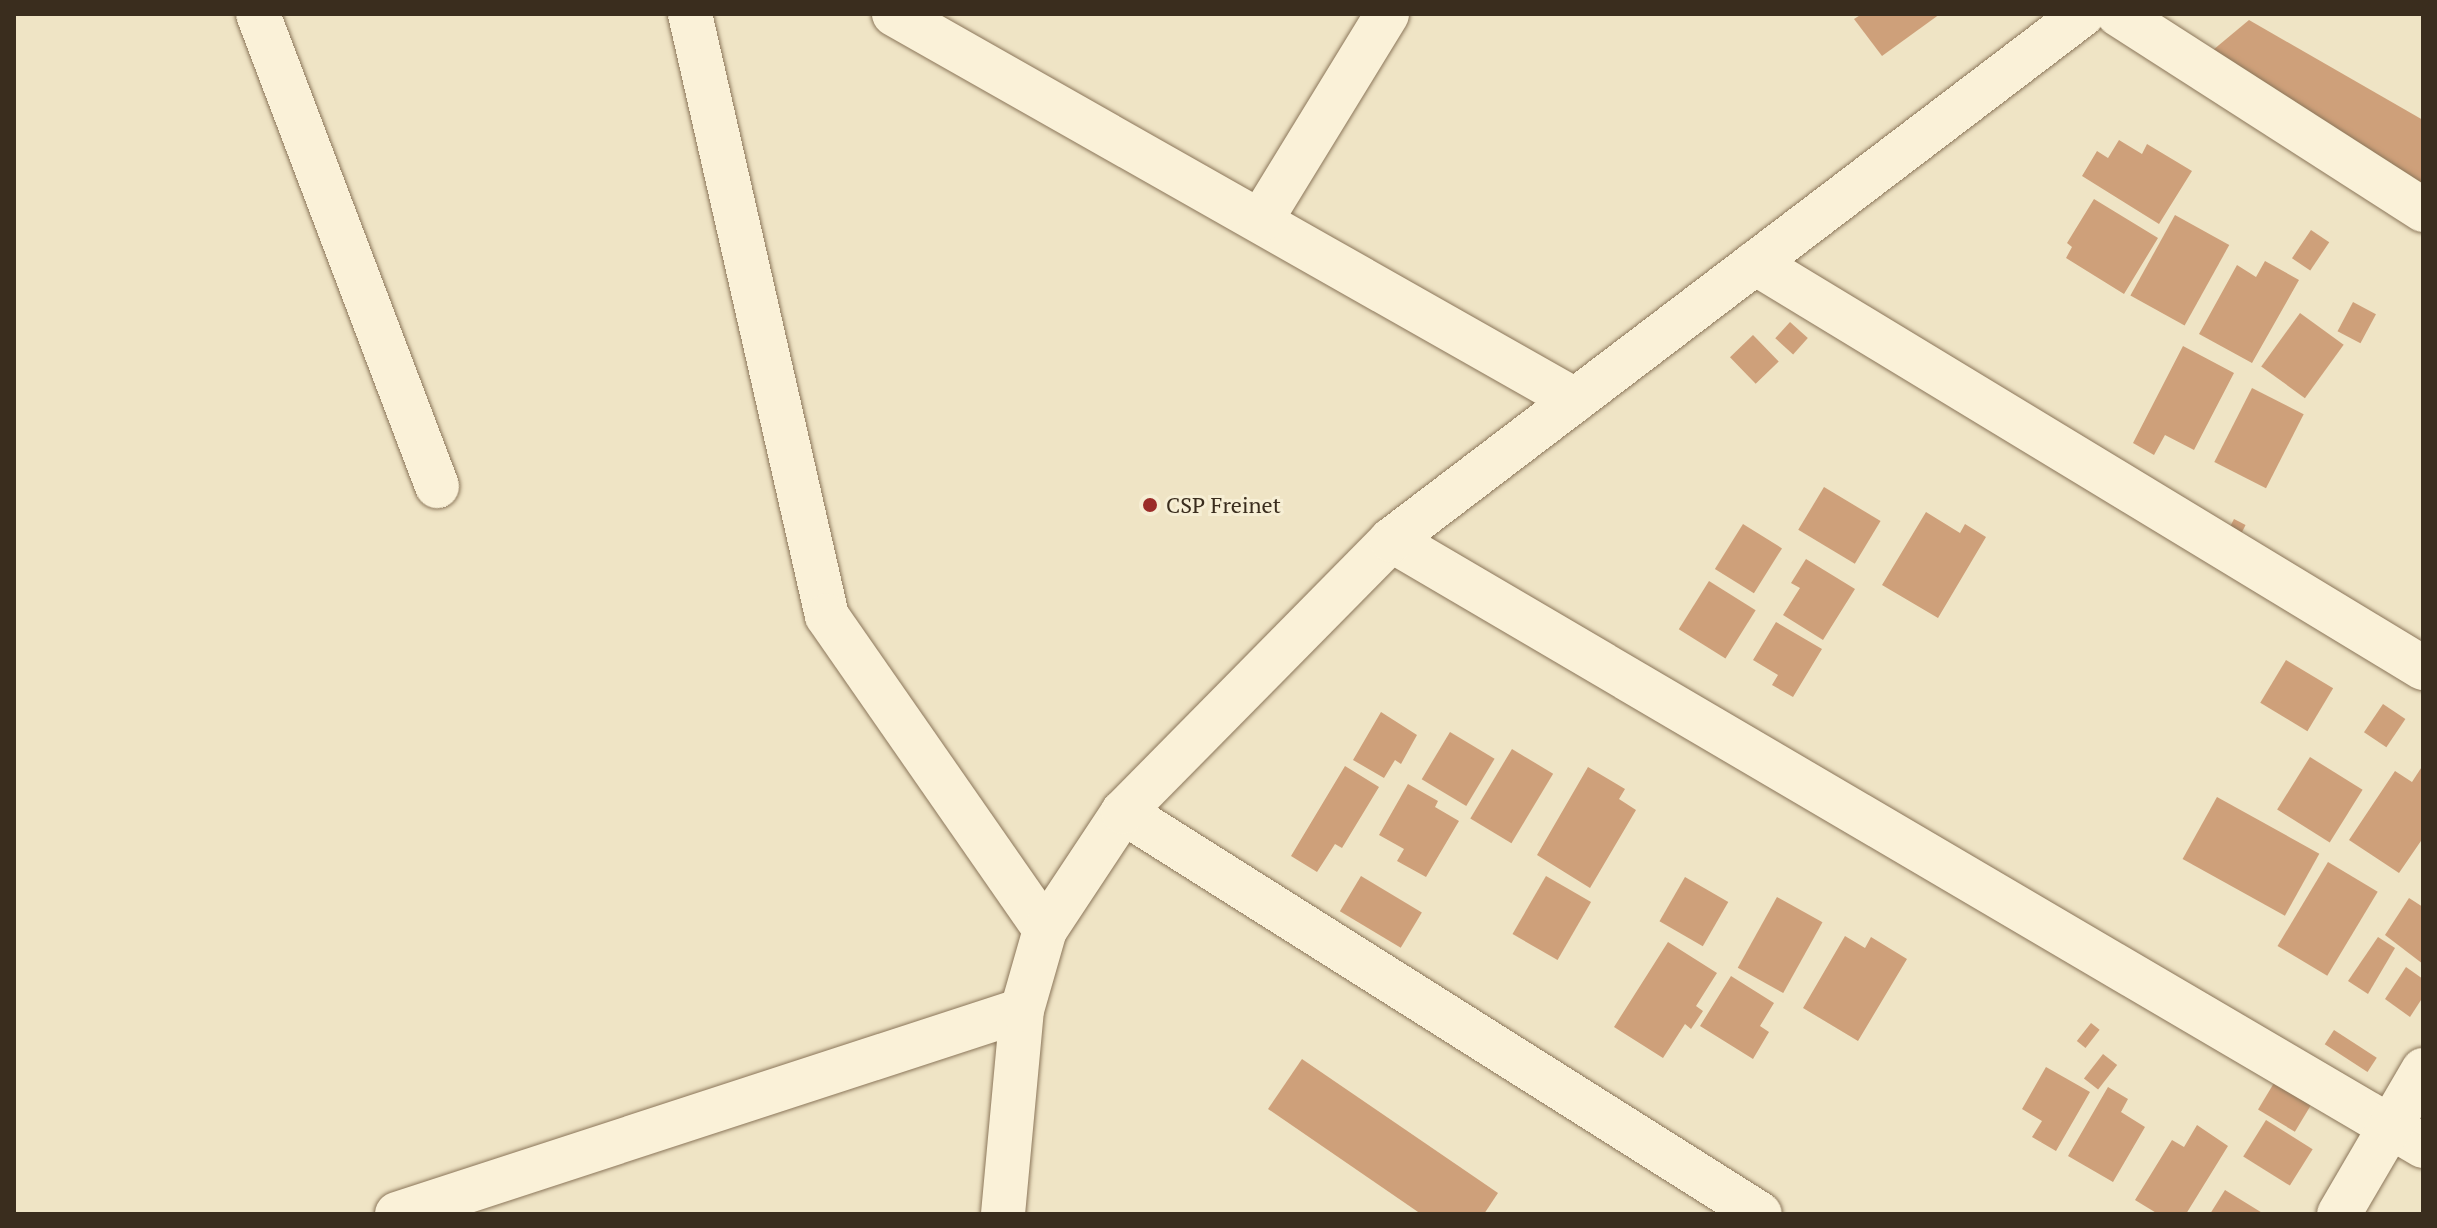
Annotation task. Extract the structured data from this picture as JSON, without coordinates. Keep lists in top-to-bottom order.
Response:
{
  "places": ["CSP Freinet"]
}
